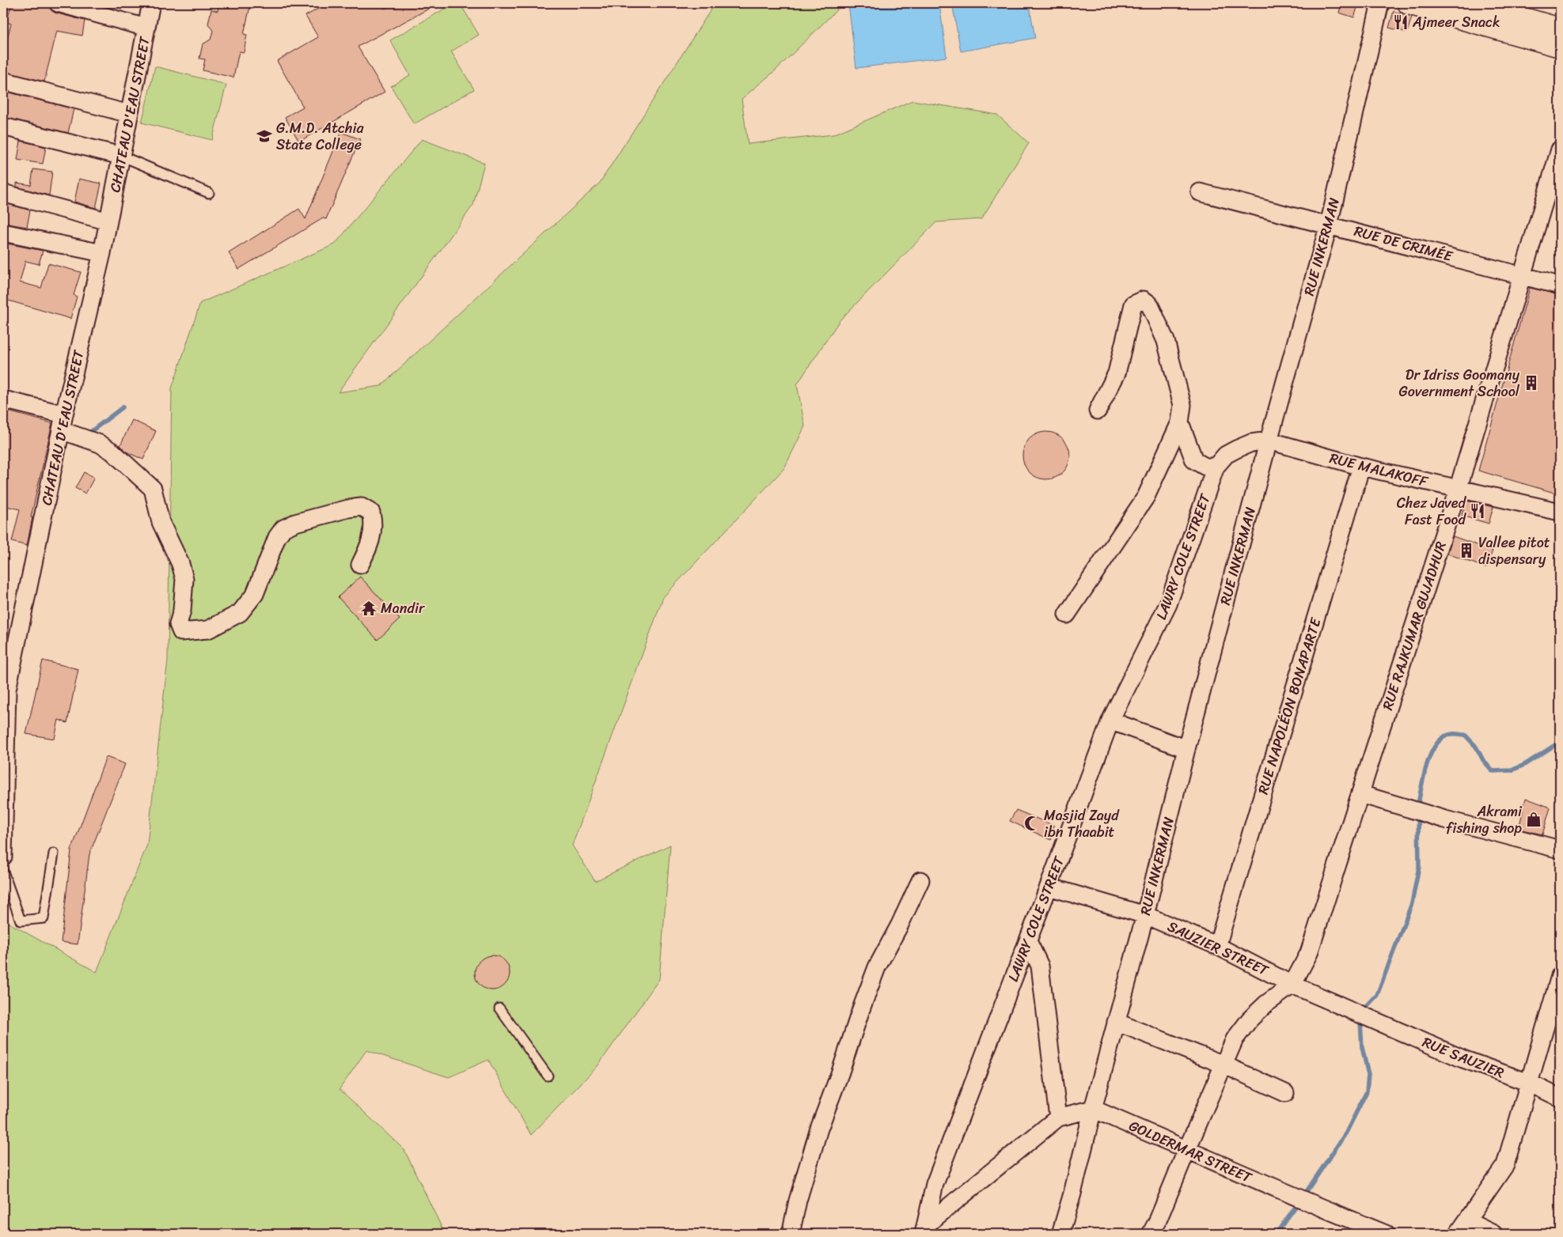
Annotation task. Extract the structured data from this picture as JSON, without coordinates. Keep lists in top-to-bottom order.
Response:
{
  "streets": {
    "street": [
      "CHATEAU D'EAU STREET",
      "RUE DE CRIMÉE",
      "RUE INKERMAN",
      "RUE MALAKOFF",
      "LAWRY COLE STREET",
      "RUE RAJKUMAR GUJADHUR",
      "RUE NAPOLÉON BONAPARTE",
      "SAUZIER STREET",
      "RUE SAUZIER",
      "GOLDERMAR STREET"
    ]
  },
  "crossings": [
    ["RUE DE CRIMÉE", "RUE INKERMAN"],
    ["RUE DE CRIMÉE", "RUE RAJKUMAR GUJADHUR"],
    ["RUE INKERMAN", "RUE MALAKOFF"],
    ["RUE INKERMAN", "LAWRY COLE STREET"],
    ["RUE INKERMAN", "SAUZIER STREET"],
    ["RUE INKERMAN", "GOLDERMAR STREET"],
    ["RUE MALAKOFF", "LAWRY COLE STREET"],
    ["RUE MALAKOFF", "RUE RAJKUMAR GUJADHUR"],
    ["RUE MALAKOFF", "RUE NAPOLÉON BONAPARTE"],
    ["LAWRY COLE STREET", "SAUZIER STREET"],
    ["RUE RAJKUMAR GUJADHUR", "SAUZIER STREET"],
    ["RUE NAPOLÉON BONAPARTE", "SAUZIER STREET"],
    ["SAUZIER STREET", "RUE SAUZIER"]
  ],
  "places": {
    "restaurant": ["Ajmeer Snack", "Chez Javed Fast Food"],
    "school or university": ["G.M.D. Atchia State College"],
    "building": ["Dr Idriss Goomany Government School", "Vallee pitot dispensary"],
    "temple": ["Mandir"],
    "shop": ["Akrami fishing shop"],
    "mosque": ["Masjid Zayd ibn Thaabit"]
  }
}
